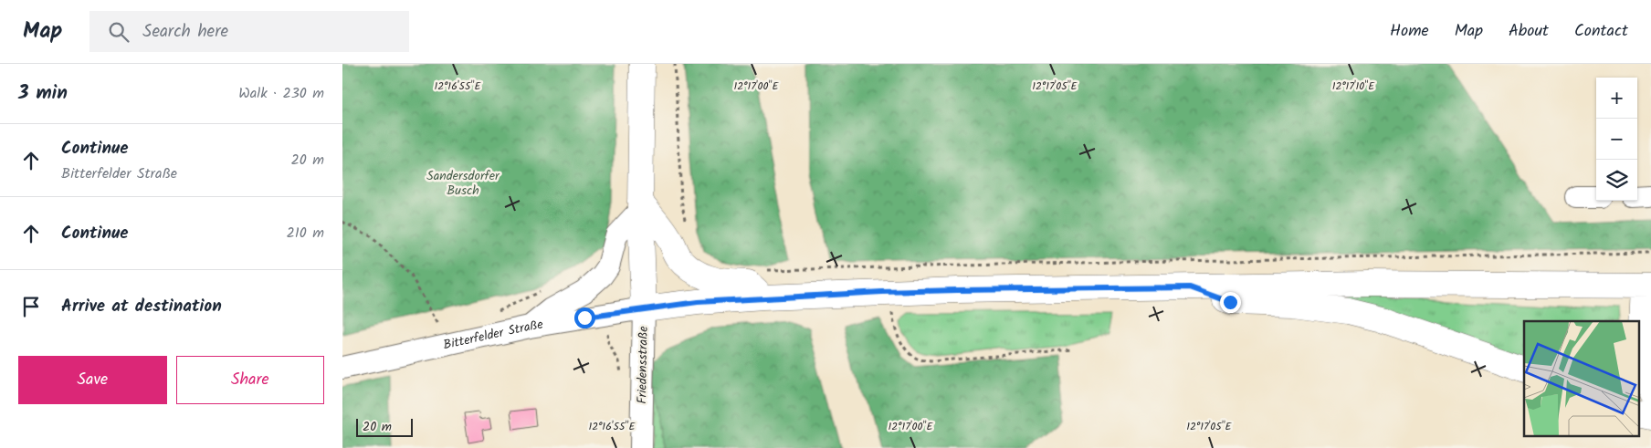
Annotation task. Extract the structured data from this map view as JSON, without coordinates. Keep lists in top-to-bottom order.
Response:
{
  "streets": {
    "street": ["Bitterfelder Straße", "Friedensstraße"]
  },
  "crossings": [
    ["Bitterfelder Straße", "Friedensstraße"]
  ],
  "parks": ["Sandersdorfer Busch"],
  "scale_bar": "20 m",
  "page": {
    "header": "Map",
    "search": "Search here",
    "nav": [
      "Home",
      "Map",
      "About",
      "Contact"
    ],
    "heading": ["3 min", "Walk · 230 m"],
    "map_buttons": ["+", "−"],
    "list": [
      ["Continue", "Bitterfelder Straße", "20 m"],
      ["Continue", "210 m"],
      "Arrive at destination"
    ],
    "buttons": ["Save", "Share"],
    "scale": "20 m"
  },
  "coordinates": [
    "12°16'55\"E",
    "12°17'00\"E",
    "12°17'05\"E",
    "12°17'10\"E"
  ]
}
